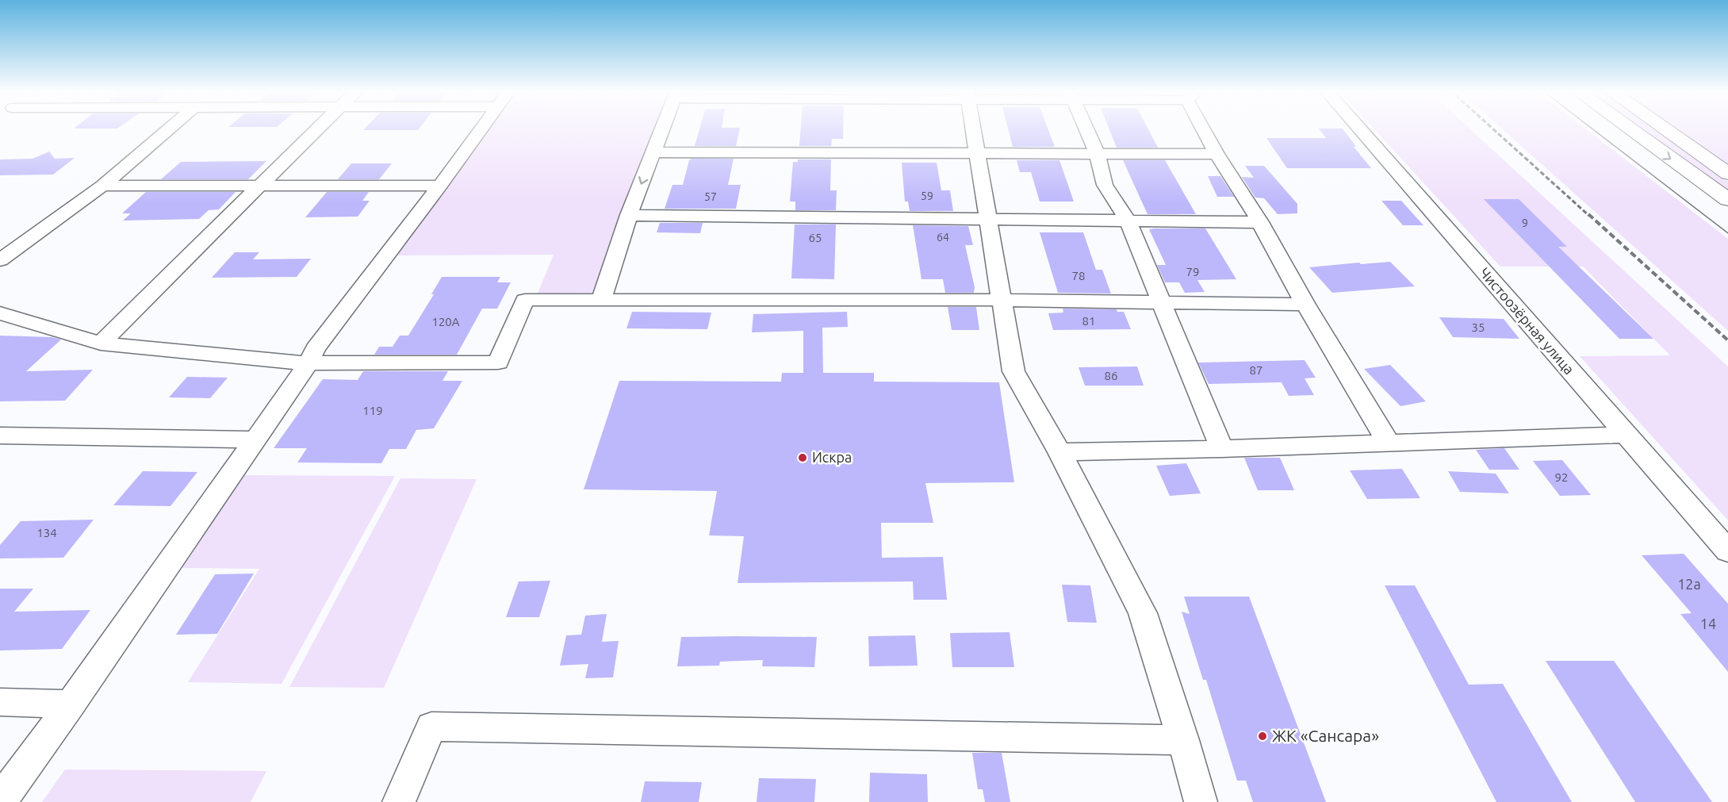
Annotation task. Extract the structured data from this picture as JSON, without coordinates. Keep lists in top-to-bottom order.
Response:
{
  "streets": {
    "street": ["Чистоозёрная улица"]
  },
  "places": ["Искра", "ЖК «Сансара»"],
  "house_numbers": [
    "59",
    "57",
    "9",
    "64",
    "65",
    "79",
    "78",
    "81",
    "120А",
    "35",
    "87",
    "86",
    "119",
    "92",
    "134",
    "12а",
    "14"
  ]
}
